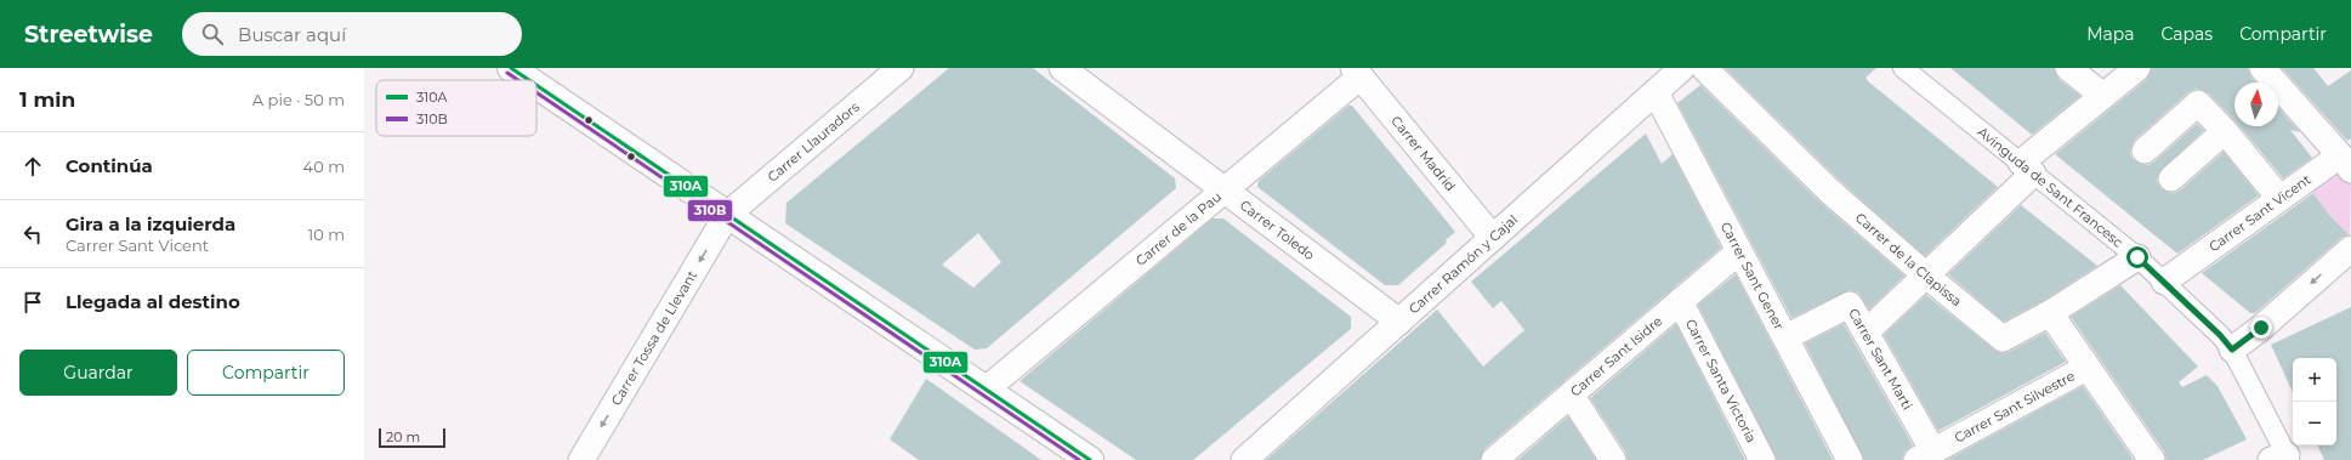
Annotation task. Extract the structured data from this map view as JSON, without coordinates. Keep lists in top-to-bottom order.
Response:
{
  "streets": {
    "street": [
      "Carrer Llauradors",
      "Carrer Madrid",
      "Avinguda de Sant Francesc",
      "Carrer Sant Vicent",
      "Carrer de la Pau",
      "Carrer Toledo",
      "Carrer de la Clapissa",
      "Carrer Ramón y Cajal",
      "Carrer Sant Gener",
      "Carrer Tossa de Llevant",
      "Carrer Sant Isidre",
      "Carrer Sant Marti",
      "Carrer Santa Victoria",
      "Carrer Sant Silvestre"
    ]
  },
  "crossings": [
    ["Carrer Llauradors", "Carrer Tossa de Llevant"],
    ["Carrer Madrid", "Carrer de la Pau"],
    ["Carrer Madrid", "Carrer Ramón y Cajal"],
    ["Avinguda de Sant Francesc", "Carrer Sant Vicent"],
    ["Avinguda de Sant Francesc", "Carrer de la Clapissa"],
    ["Carrer de la Pau", "Carrer Toledo"],
    ["Carrer Toledo", "Carrer Ramón y Cajal"],
    ["Carrer Ramón y Cajal", "Carrer Sant Gener"],
    ["Carrer Sant Gener", "Carrer Sant Isidre"],
    ["Carrer Sant Gener", "Carrer Sant Marti"],
    ["Carrer Sant Isidre", "Carrer Santa Victoria"],
    ["Carrer Sant Marti", "Carrer Sant Silvestre"]
  ],
  "one_way": ["Carrer Tossa de Llevant"],
  "lines": ["transit line 310A", "transit line 310B"],
  "legend": ["310A", "310B"],
  "scale_bar": "20 m",
  "north": "top",
  "page": {
    "header": "Streetwise",
    "search": "Buscar aquí",
    "nav": ["Mapa", "Capas", "Compartir"],
    "heading": ["1 min", "A pie · 50 m"],
    "list": [
      ["Continúa", "40 m"],
      ["Gira a la izquierda", "Carrer Sant Vicent", "10 m"],
      "Llegada al destino"
    ],
    "buttons": ["Guardar", "Compartir"],
    "map_buttons": ["+", "−"],
    "scale": "20 m"
  }
}
